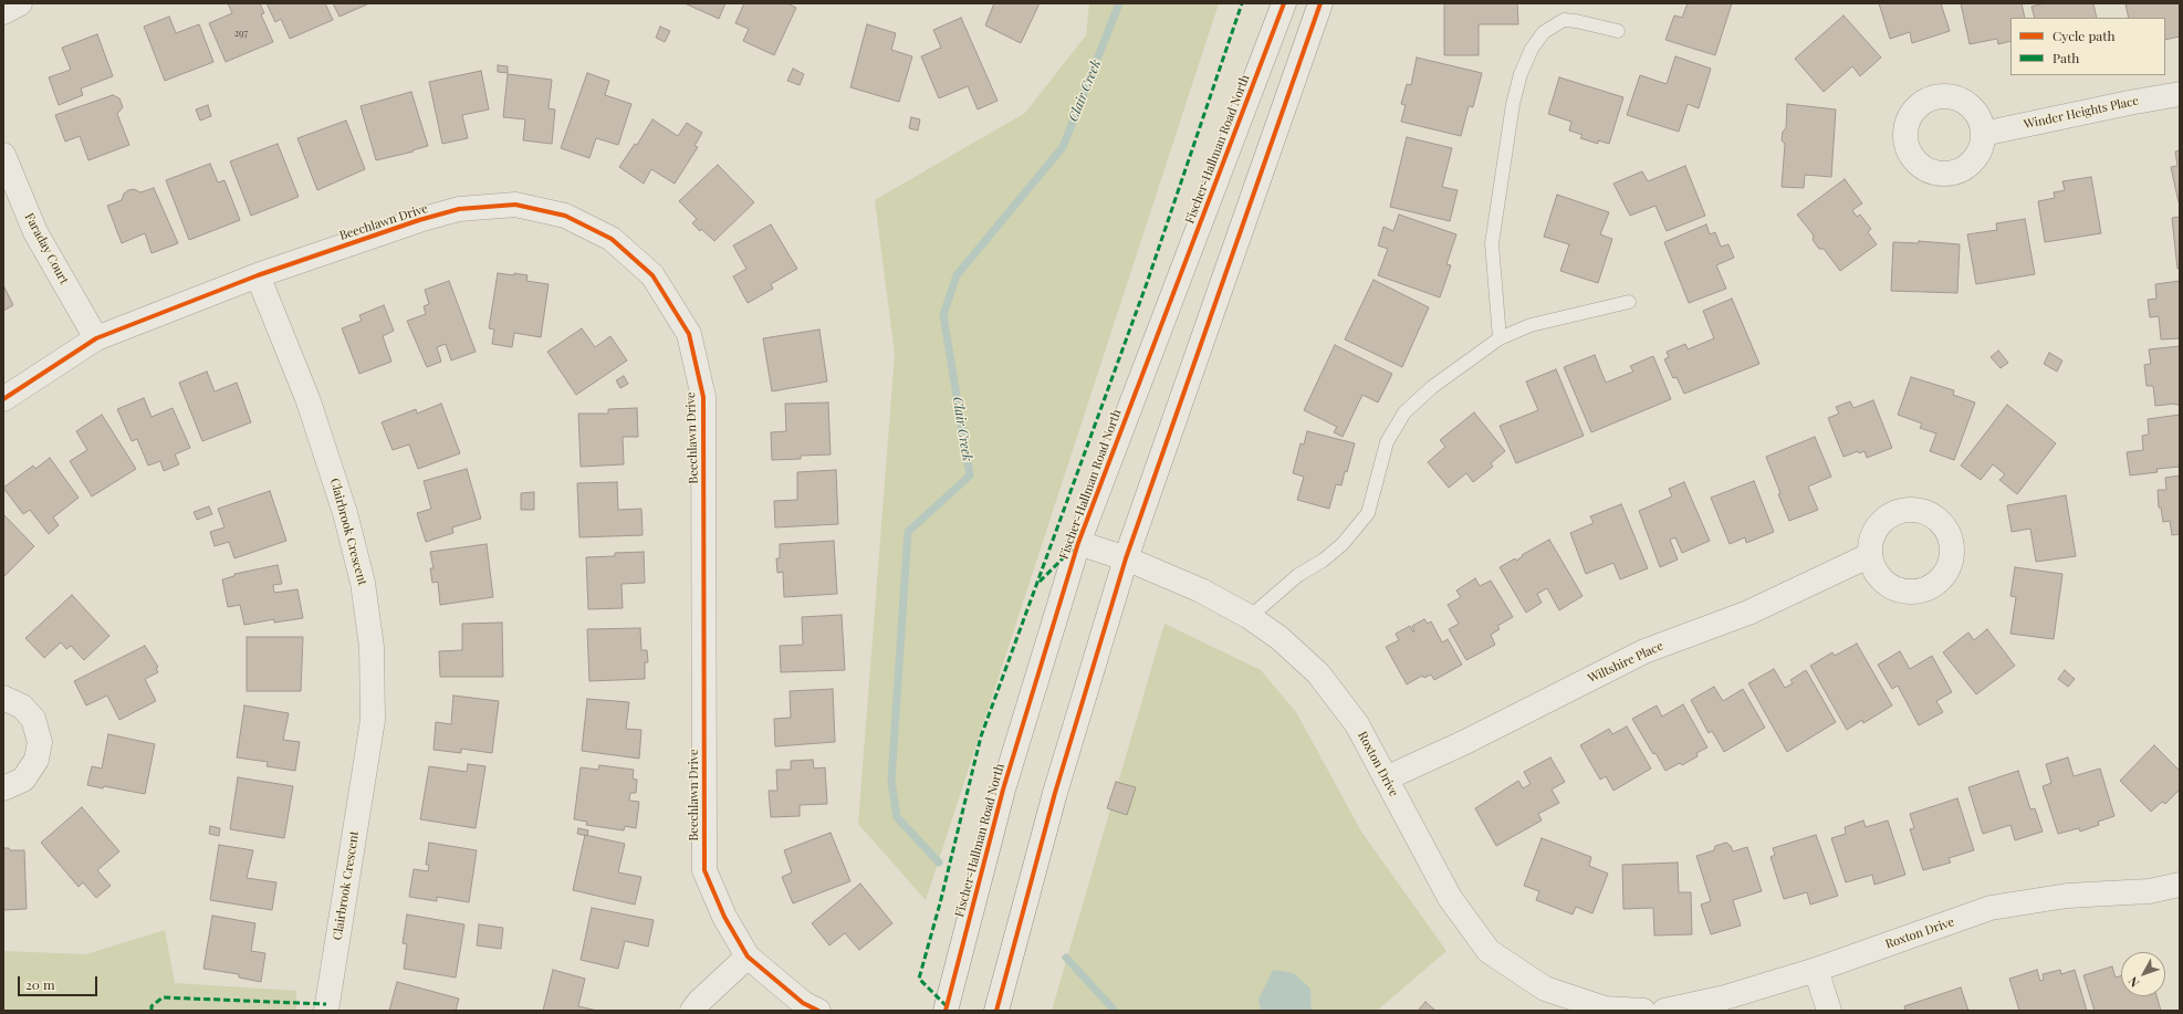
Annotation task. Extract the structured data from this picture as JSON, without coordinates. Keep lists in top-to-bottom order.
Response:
{
  "streets": {
    "street": [
      "Winder Heights Place",
      "Fischer-Hallman Road North",
      "Beechlawn Drive",
      "Faraday Court",
      "Clairbrook Crescent",
      "Wiltshire Place",
      "Roxton Drive"
    ]
  },
  "crossings": [
    ["Fischer-Hallman Road North", "Roxton Drive"],
    ["Beechlawn Drive", "Faraday Court"],
    ["Beechlawn Drive", "Clairbrook Crescent"],
    ["Wiltshire Place", "Roxton Drive"]
  ],
  "water": ["Clair Creek"],
  "house_numbers": ["297"],
  "legend": ["Cycle path", "Path"],
  "scale_bar": "20 m",
  "north": "bottom left"
}
